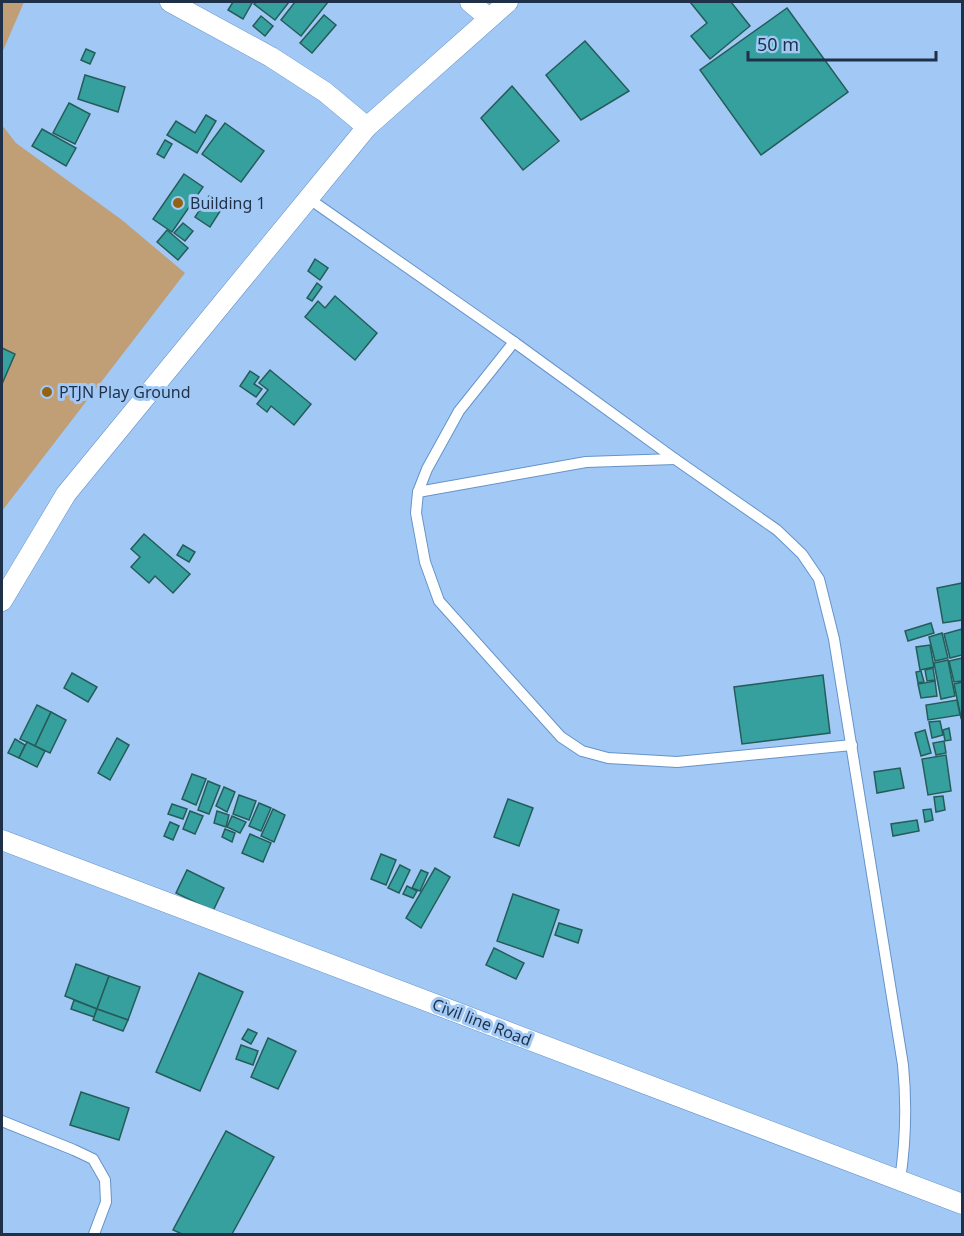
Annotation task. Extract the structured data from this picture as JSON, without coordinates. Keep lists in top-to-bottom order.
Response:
{
  "streets": {
    "street": ["Civil line Road"]
  },
  "places": ["Building 1", "PTJN Play Ground"],
  "scale_bar": "50 m"
}
